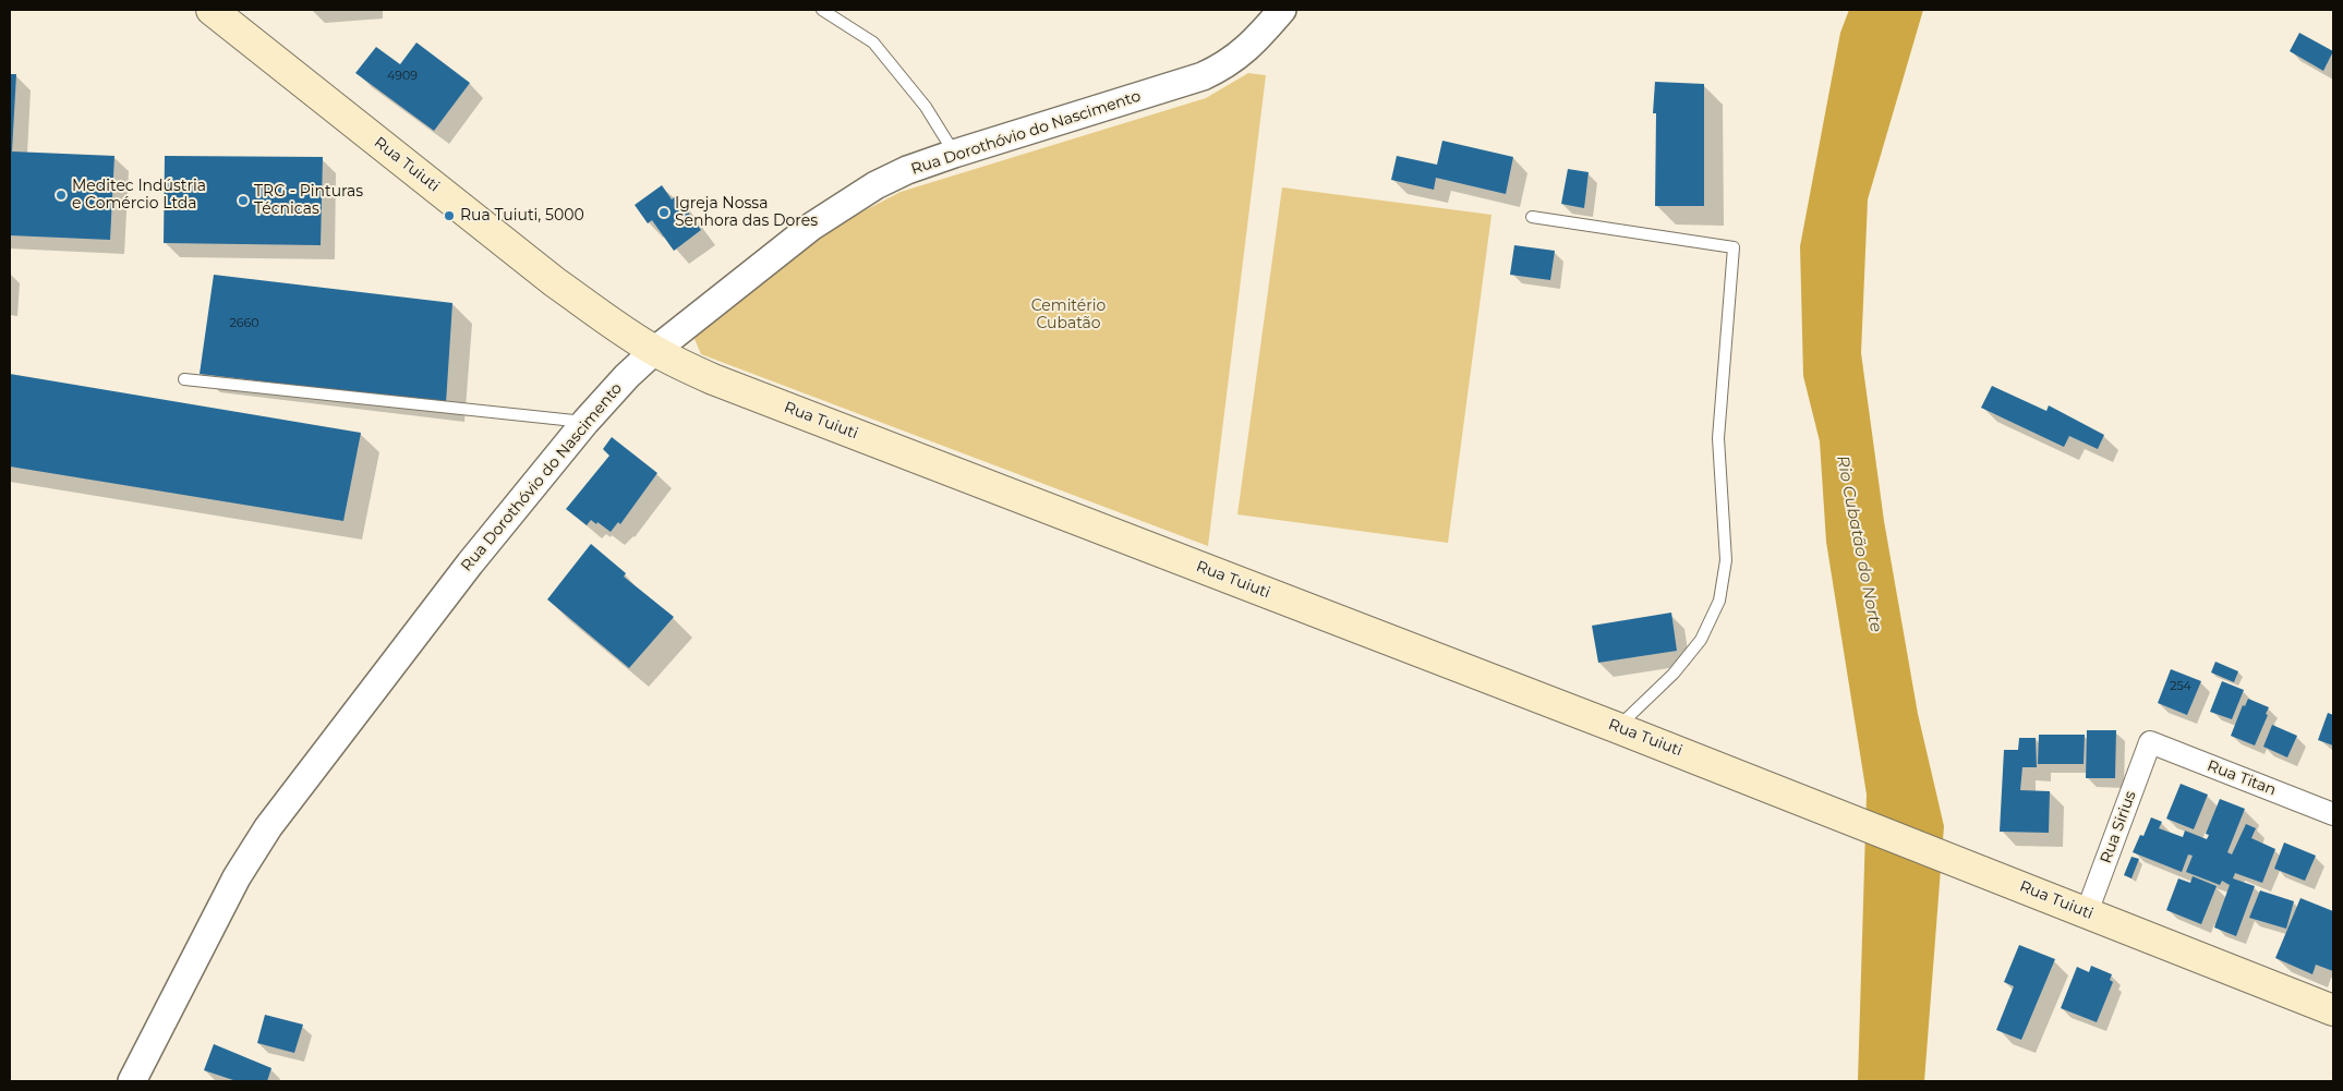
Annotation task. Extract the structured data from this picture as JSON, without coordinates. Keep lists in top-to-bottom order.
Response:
{
  "streets": {
    "main road": ["Rua Tuiuti"],
    "street": ["Rua Dorothóvio do Nascimento", "Rua Titan", "Rua Sirius"]
  },
  "crossings": [
    ["Rua Dorothóvio do Nascimento", "Rua Tuiuti"],
    ["Rua Tuiuti", "Rua Sirius"],
    ["Rua Titan", "Rua Sirius"]
  ],
  "water": ["Rio Cubatão do Norte"],
  "parks": ["Cemitério Cubatão"],
  "places": [
    "Meditec Indústria e Comércio Ltda",
    "TRG - Pinturas Técnicas",
    "Igreja Nossa Senhora das Dores",
    "Rua Tuiuti, 5000"
  ],
  "house_numbers": ["4909", "2660", "254"]
}
